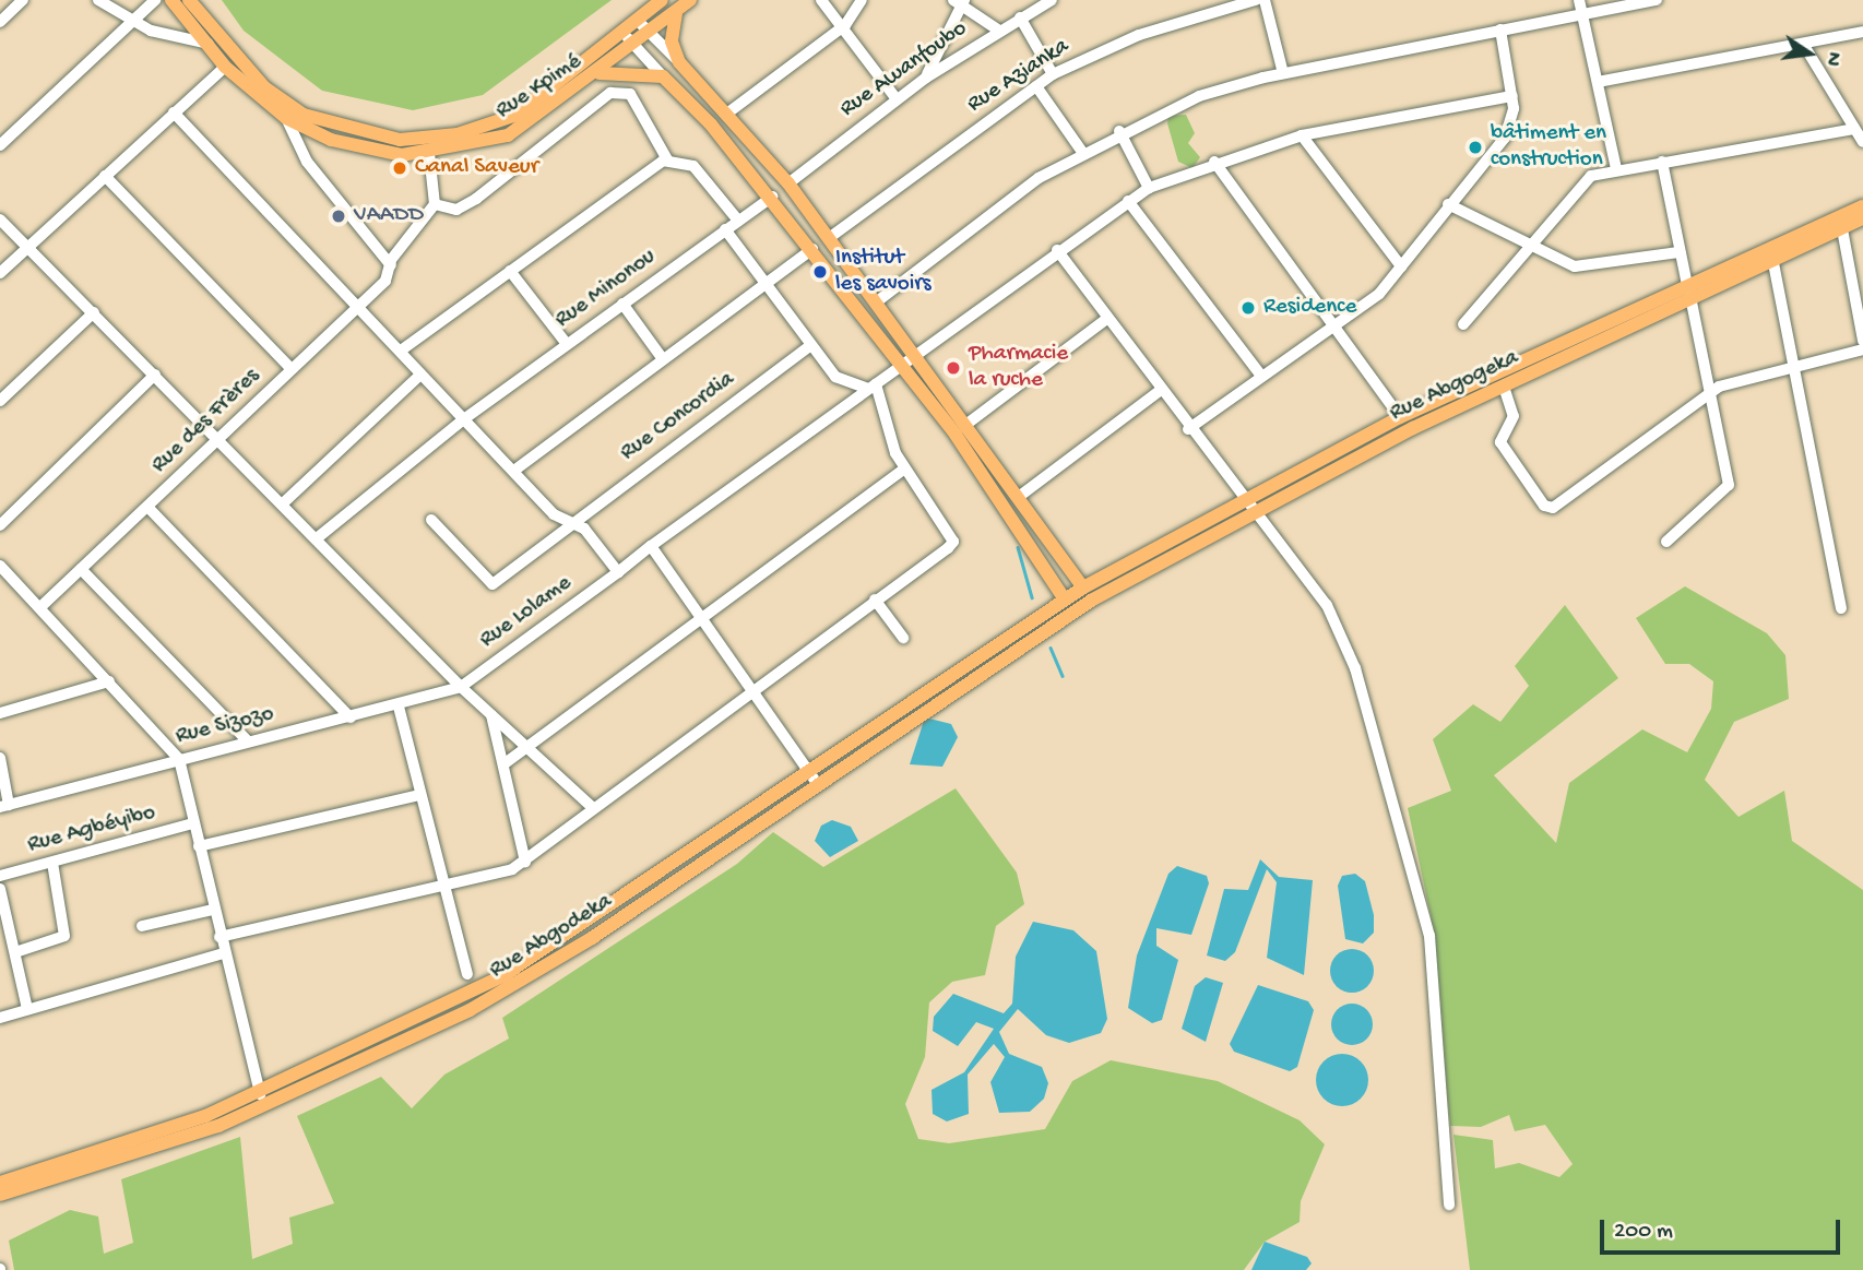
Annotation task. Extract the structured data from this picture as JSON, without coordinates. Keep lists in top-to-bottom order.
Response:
{
  "streets": {
    "main road": ["Rue Kpimé", "Rue Abgogeka", "Rue Abgodeka"],
    "street": [
      "Rue Awanfoubo",
      "Rue Azianka",
      "Rue Minonou",
      "Rue Concordia",
      "Rue des Frères",
      "Rue Lolame",
      "Rue Sizozo",
      "Rue Agbéyibo"
    ]
  },
  "crossings": [
    ["Rue Abgogeka", "Rue Abgodeka"],
    ["Rue Lolame", "Rue Sizozo"]
  ],
  "places": [
    "bâtiment en construction",
    "Canal Saveur",
    "VAADD",
    "Institut les savoirs",
    "Residence",
    "Pharmacie la ruche"
  ],
  "scale_bar": "200 m",
  "north": "right"
}
